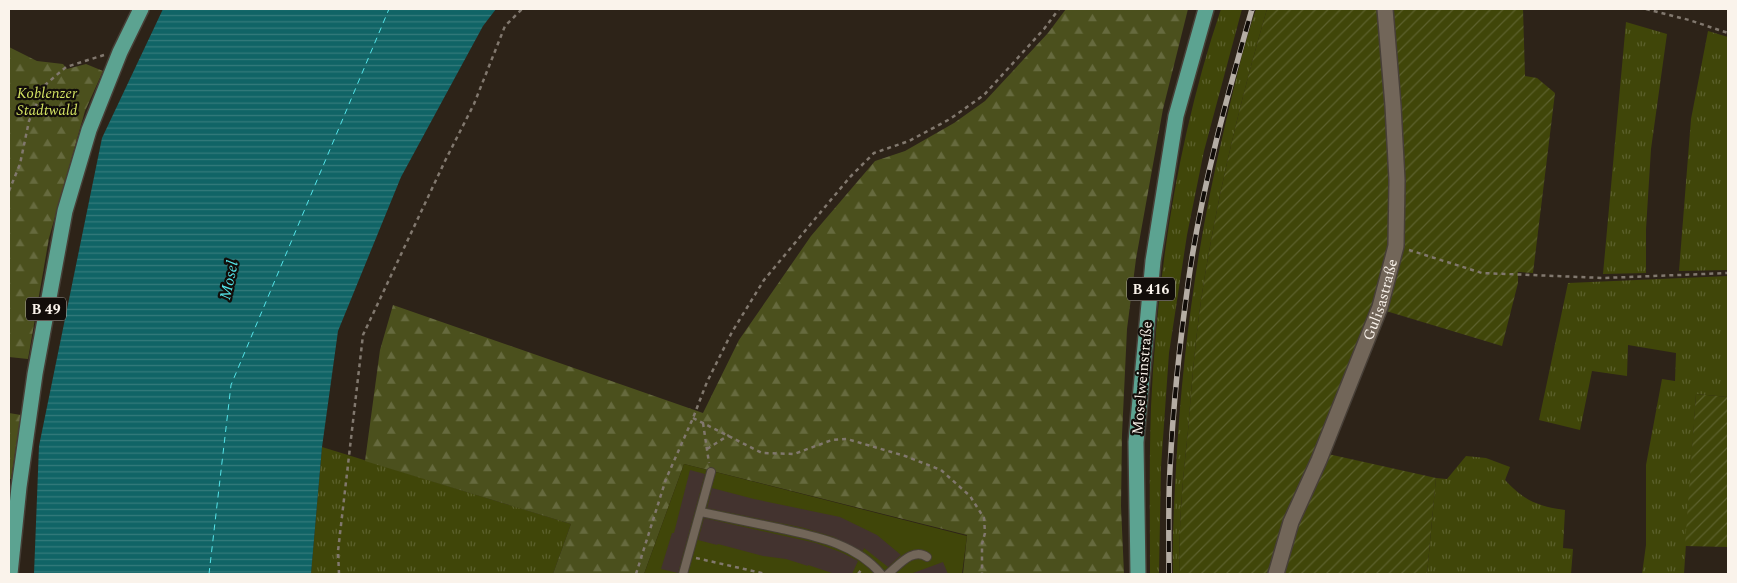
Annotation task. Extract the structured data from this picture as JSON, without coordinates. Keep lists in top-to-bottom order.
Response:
{
  "streets": {
    "main road": ["B 416", "B 49", "Moselweinstraße"],
    "street": ["Gulisastraße"]
  },
  "water": ["Mosel"],
  "parks": ["Koblenzer Stadtwald"]
}
